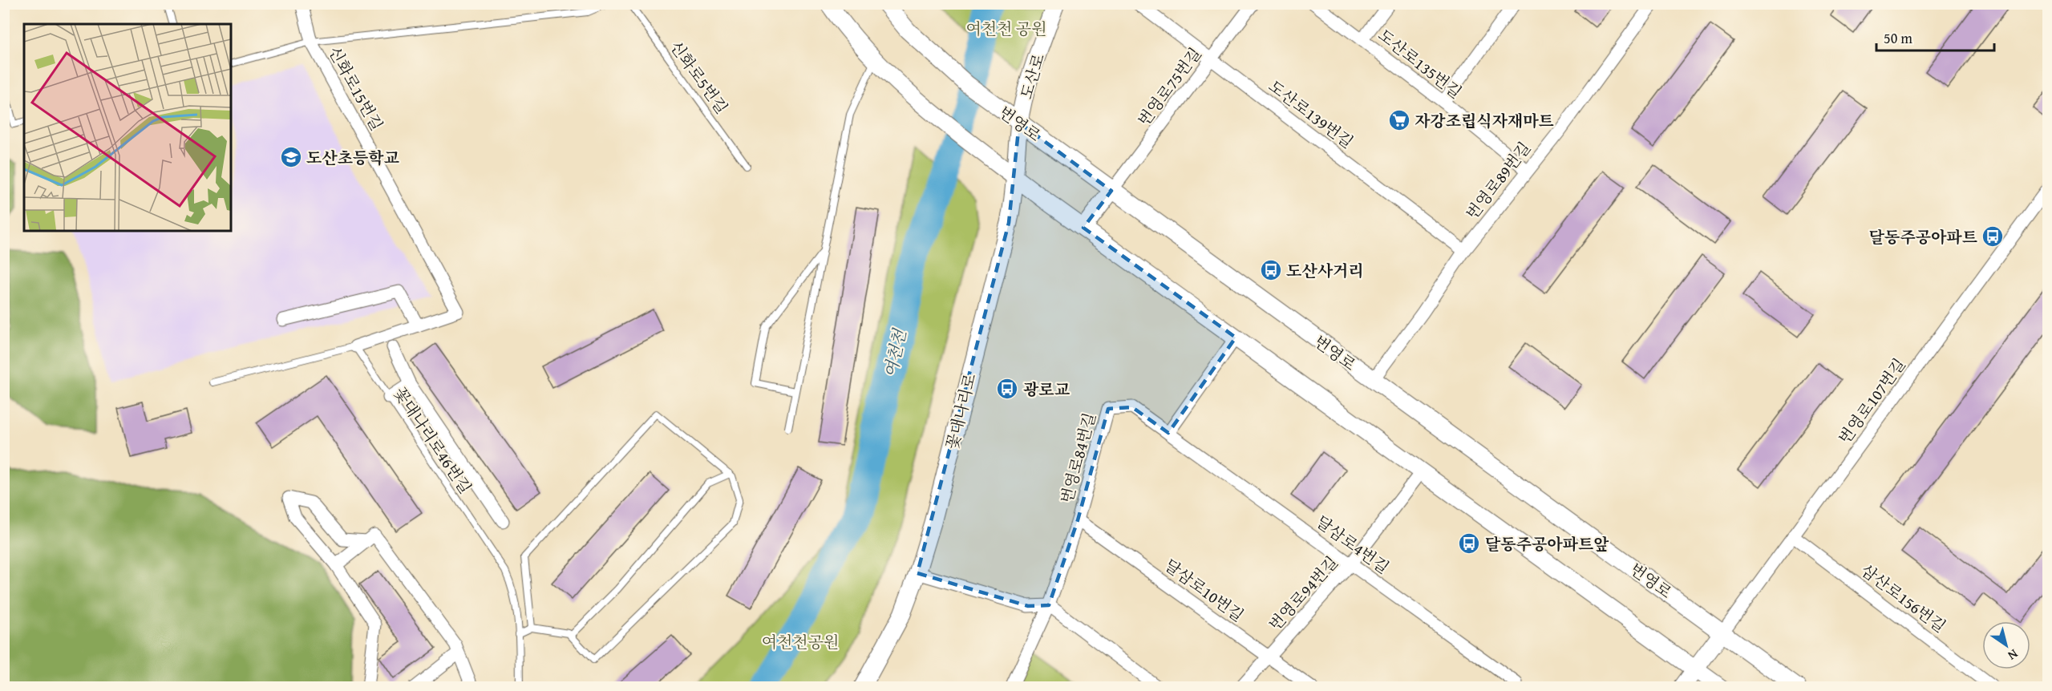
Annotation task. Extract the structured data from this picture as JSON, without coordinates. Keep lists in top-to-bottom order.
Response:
{
  "streets": {
    "main road": ["도산로", "번영로", "꽃대나리로"],
    "street": [
      "도산로135번길",
      "번영로75번길",
      "신화로15번길",
      "도산로139번길",
      "번영로89번길",
      "번영로107번길",
      "번영로84번길",
      "달삼로4번길",
      "달삼로10번길",
      "번영로94번길",
      "삼산로156번길"
    ],
    "lane": ["신화로5번길", "꽃대나리로46번길"]
  },
  "crossings": [
    ["도산로135번길", "번영로89번길"],
    ["도산로", "번영로"],
    ["도산로", "꽃대나리로"],
    ["번영로75번길", "도산로139번길"],
    ["번영로75번길", "번영로"],
    ["도산로139번길", "번영로89번길"],
    ["번영로", "번영로89번길"],
    ["번영로", "번영로107번길"],
    ["번영로", "꽃대나리로"],
    ["번영로107번길", "삼산로156번길"],
    ["번영로84번길", "달삼로4번길"],
    ["번영로84번길", "달삼로10번길"],
    ["달삼로4번길", "번영로94번길"],
    ["달삼로10번길", "번영로94번길"]
  ],
  "water": ["여천천"],
  "parks": ["여천천 공원", "여천천공원"],
  "places": {
    "supermarket": ["자강조립식자재마트"],
    "school or university": ["도산초등학교"],
    "bus stop": [
      "달동주공아파트",
      "도산사거리",
      "광로교",
      "달동주공아파트앞"
    ]
  },
  "scale_bar": "50 m",
  "north": "bottom right"
}
